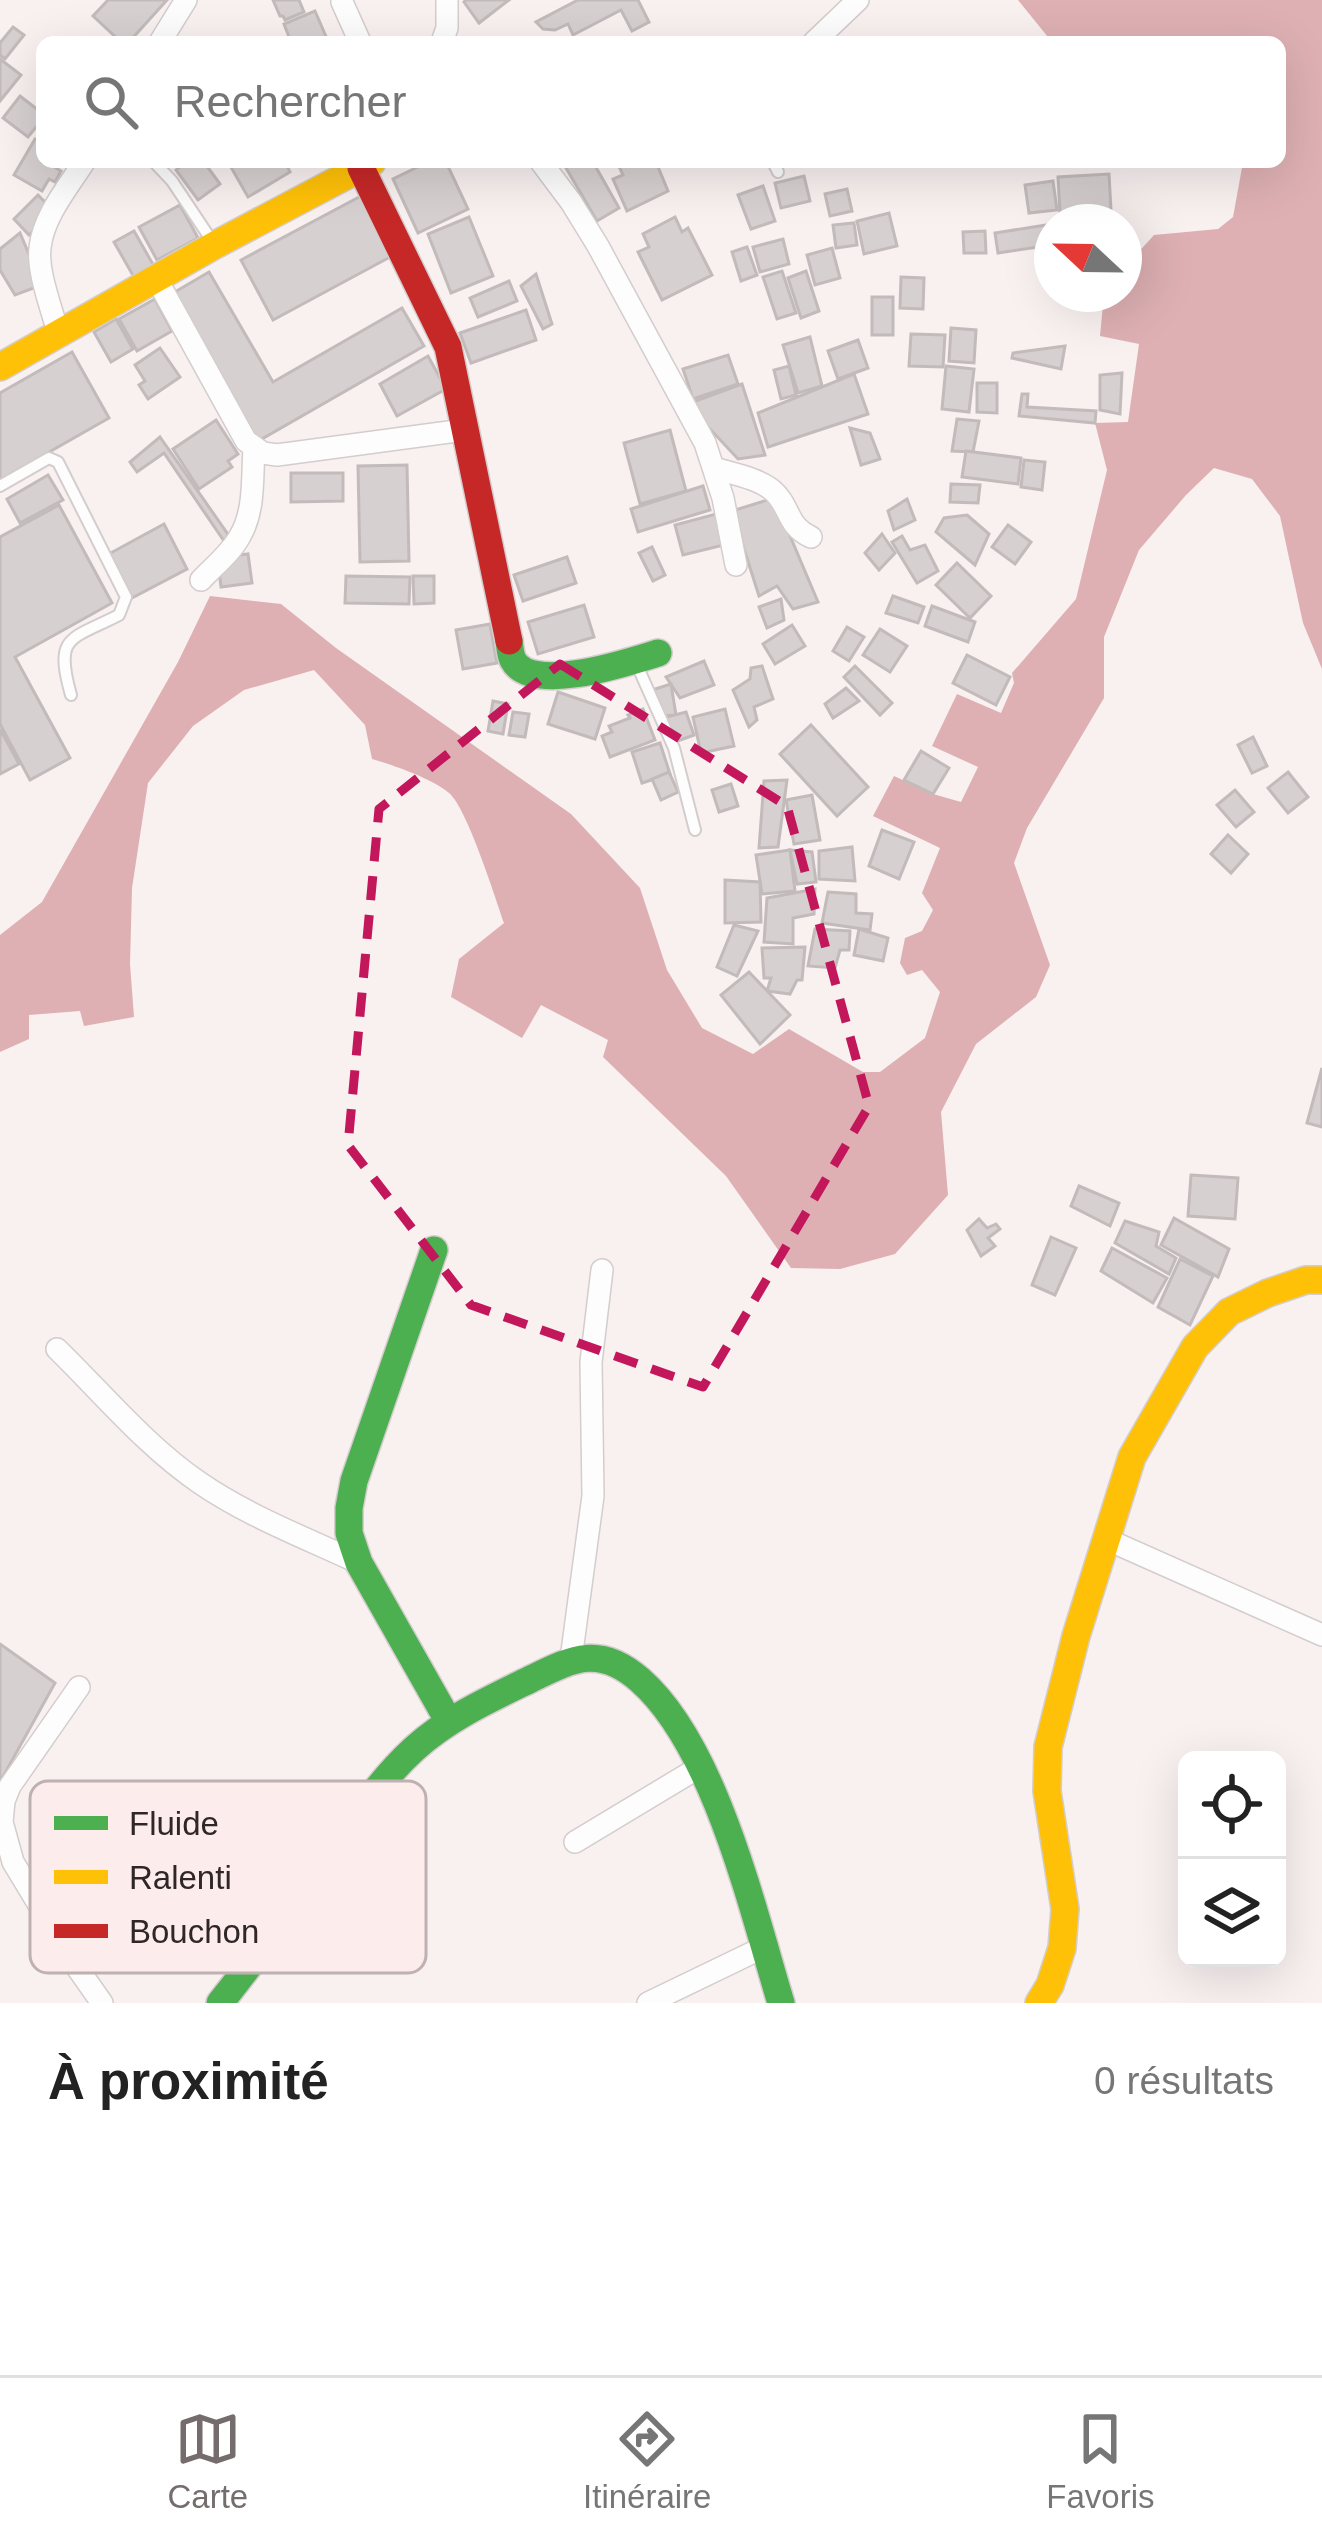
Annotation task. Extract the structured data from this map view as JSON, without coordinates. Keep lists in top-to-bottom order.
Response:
{
  "legend": ["Fluide", "Ralenti", "Bouchon"],
  "north": "left",
  "page": {
    "search": "Rechercher",
    "heading": ["À proximité", "0 résultats"],
    "nav": ["Carte", "Itinéraire", "Favoris"]
  }
}
